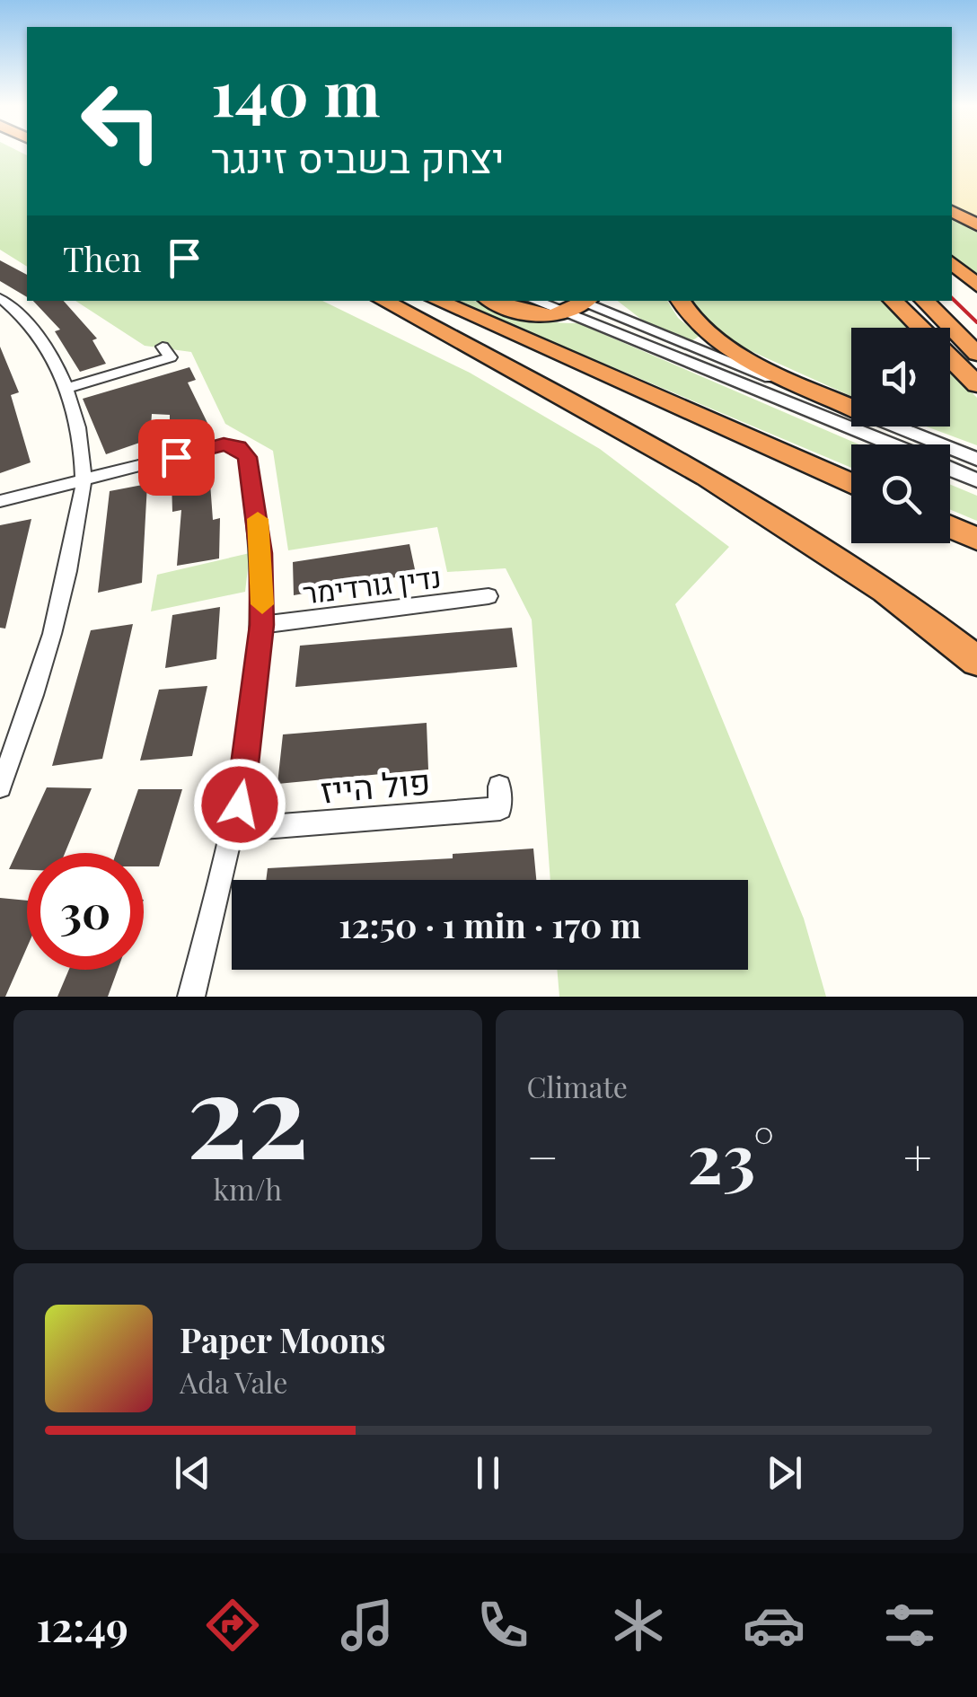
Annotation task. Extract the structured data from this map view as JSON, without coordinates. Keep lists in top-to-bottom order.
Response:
{
  "streets": {
    "street": ["נדין גורדימר", "פול הייז"]
  },
  "page": {
    "turn": ["140 m", "יצחק בשביס זינגר"],
    "then": "Then",
    "limit": "30",
    "trip": "12:50 · 1 min · 170 m",
    "tile": [
      ["22", "km/h"],
      "Climate"
    ],
    "heat": ["−", "23°", "+"],
    "song": ["Paper Moons", "Ada Vale"],
    "tabs": "12:49"
  }
}
